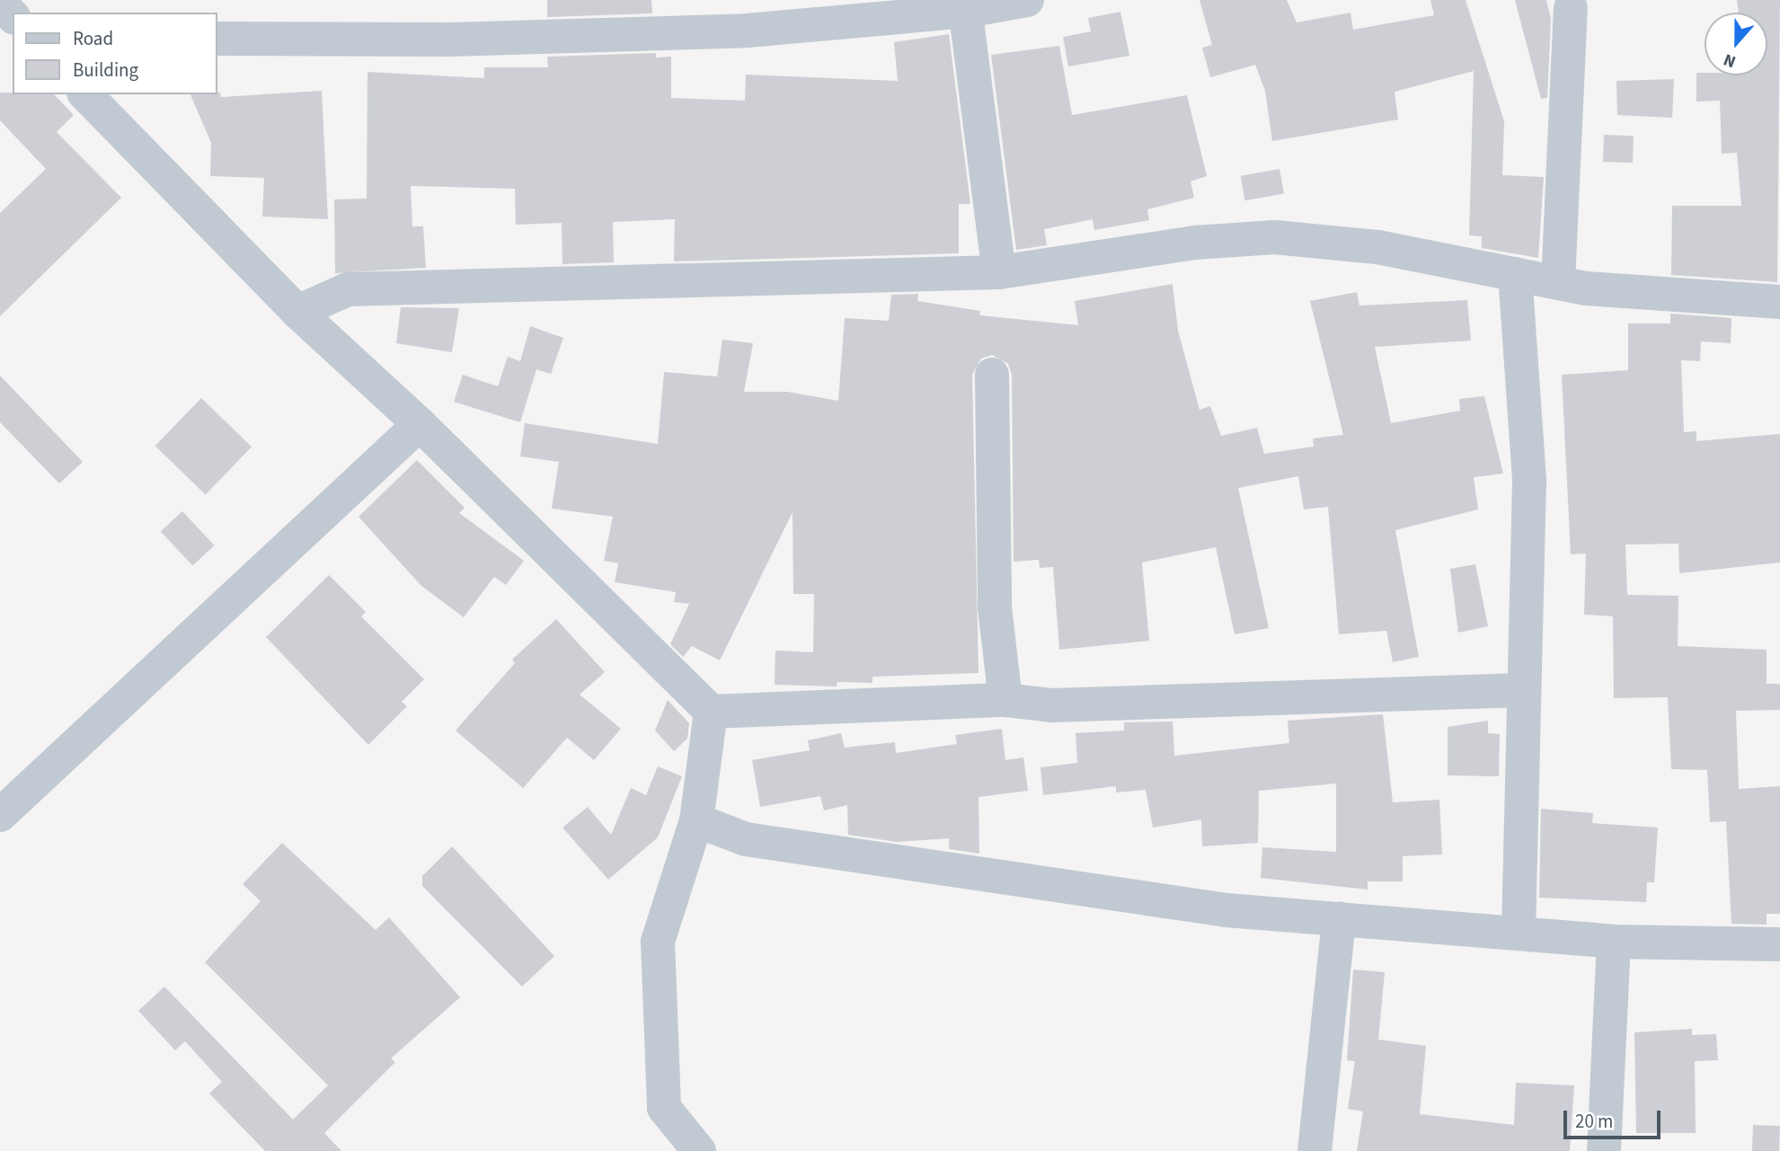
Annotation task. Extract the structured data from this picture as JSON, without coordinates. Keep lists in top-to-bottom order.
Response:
{
  "legend": ["Road", "Building"],
  "scale_bar": "20 m",
  "north": "bottom"
}
